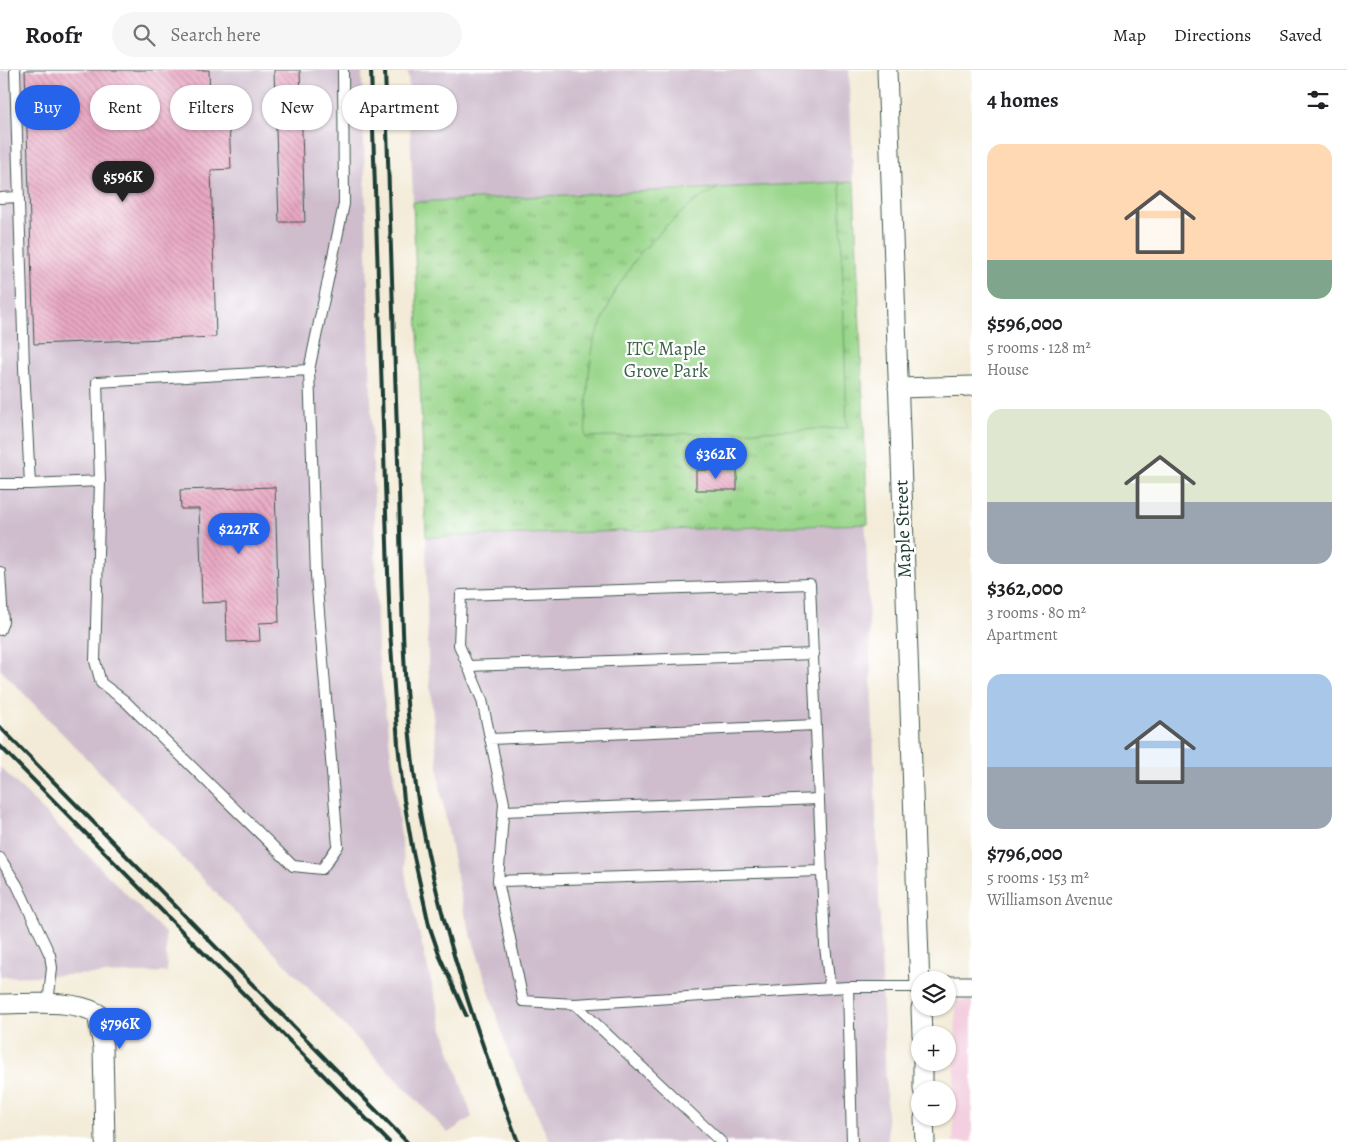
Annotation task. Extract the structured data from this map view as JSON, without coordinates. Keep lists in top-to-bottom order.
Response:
{
  "streets": {
    "street": ["Maple Street"]
  },
  "parks": ["ITC Maple Grove Park"],
  "page": {
    "header": "Roofr",
    "search": "Search here",
    "nav": ["Map", "Directions", "Saved"],
    "heading": "4 homes",
    "chip": [
      "Buy",
      "Rent",
      "Filters",
      "New",
      "Apartment"
    ],
    "list": [
      {
        "name": "$596,000",
        "note": "5 rooms · 128 m² · House"
      },
      {
        "name": "$362,000",
        "note": "3 rooms · 80 m² · Apartment"
      },
      {
        "name": "$796,000",
        "note": "5 rooms · 153 m² · Williamson Avenue"
      }
    ],
    "price": [
      "$596K",
      "$362K",
      "$227K",
      "$796K"
    ],
    "map_buttons": ["+", "−"]
  }
}
